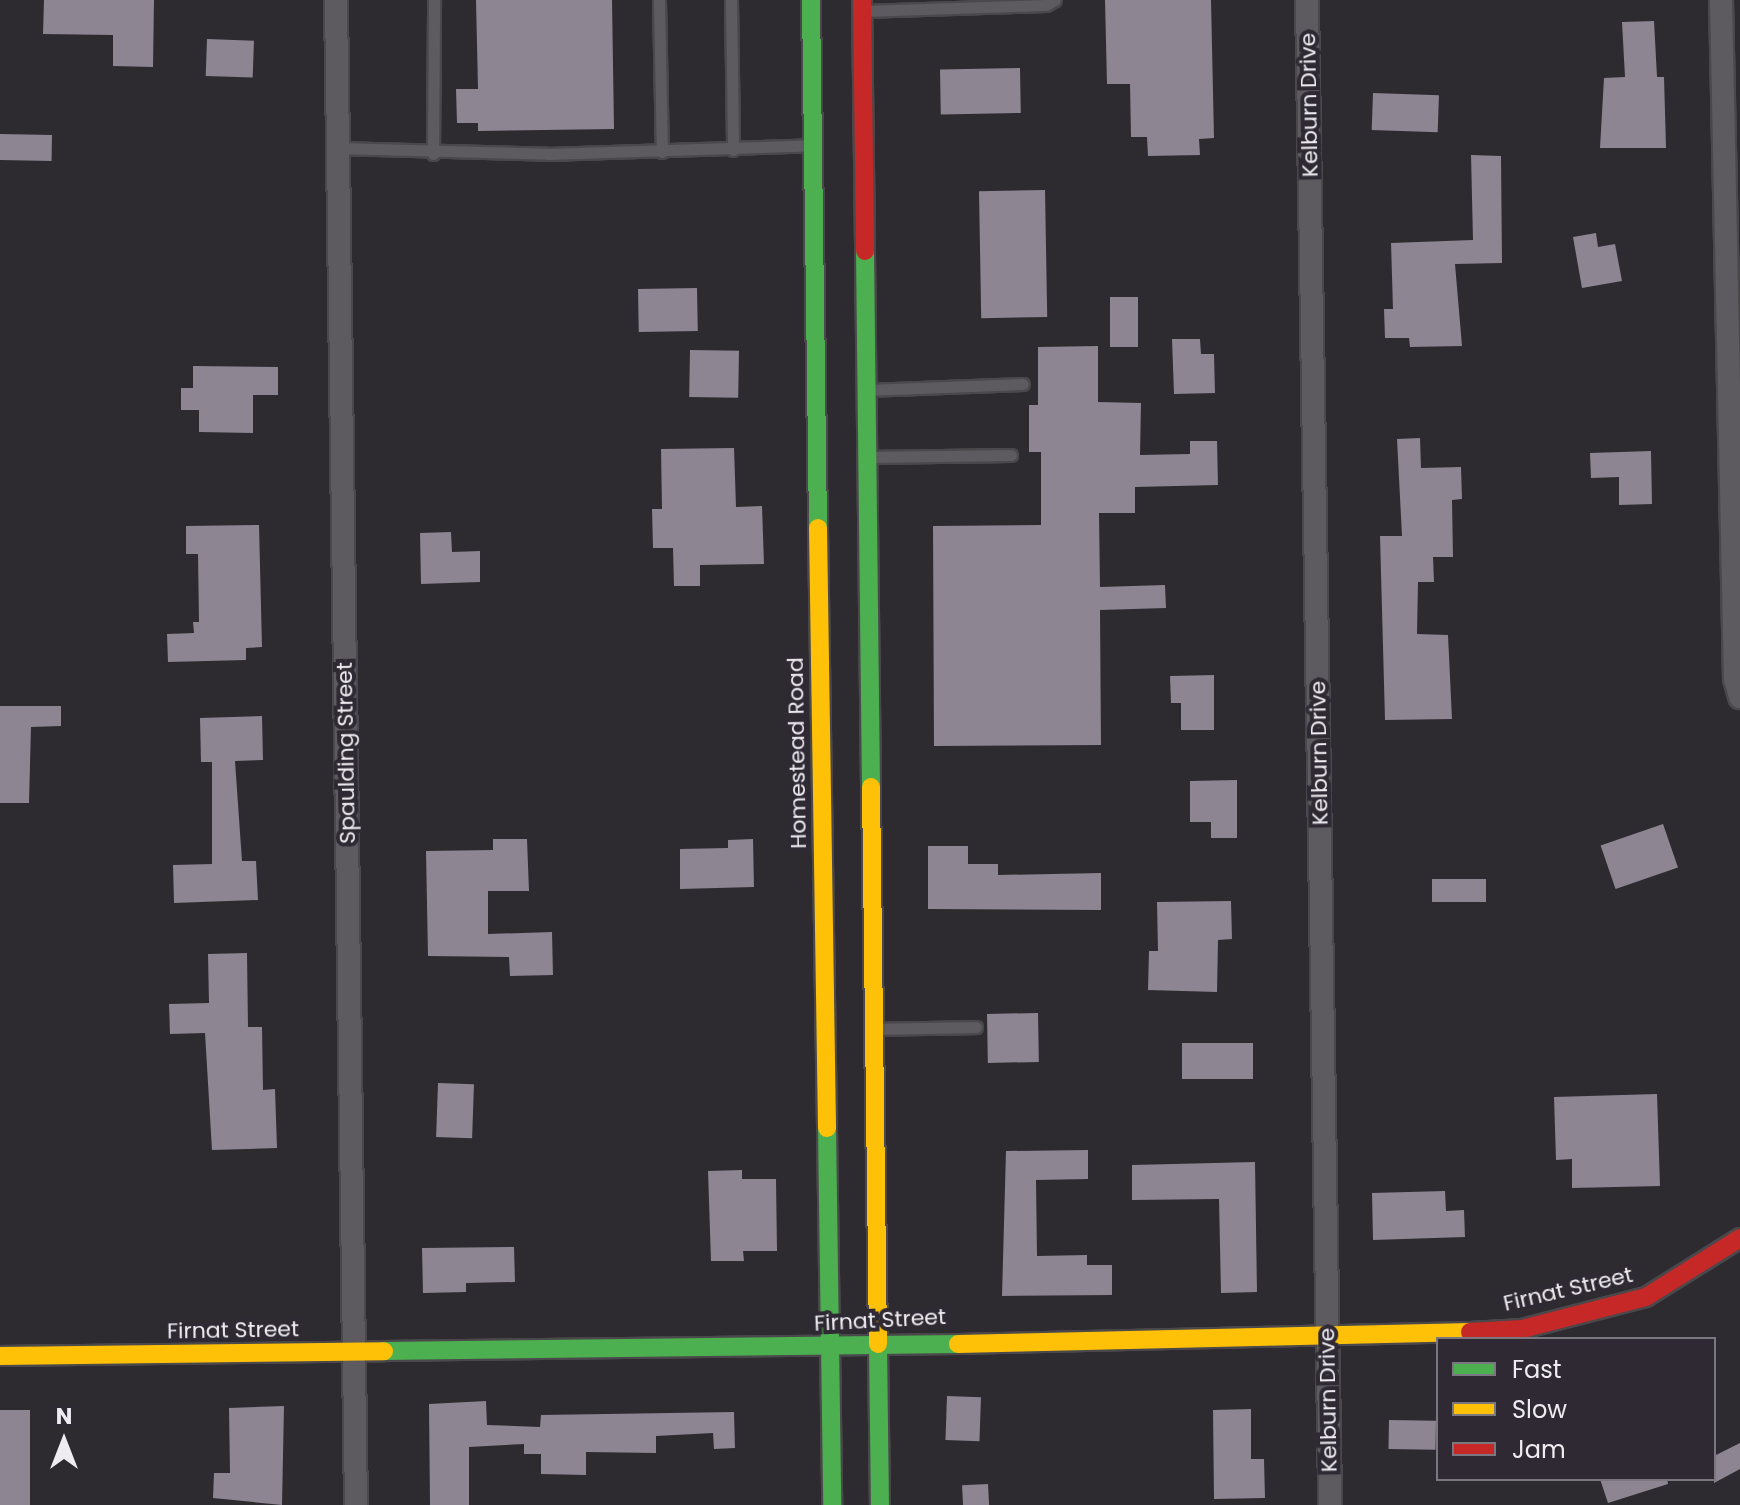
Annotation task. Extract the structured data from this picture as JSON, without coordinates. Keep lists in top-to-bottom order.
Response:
{
  "streets": {
    "main road": ["Homestead Road", "Firnat Street"],
    "street": ["Kelburn Drive", "Spaulding Street"]
  },
  "crossings": [
    ["Kelburn Drive", "Firnat Street"],
    ["Spaulding Street", "Firnat Street"],
    ["Homestead Road", "Firnat Street"]
  ],
  "legend": ["Fast", "Slow", "Jam"],
  "north": "top"
}
